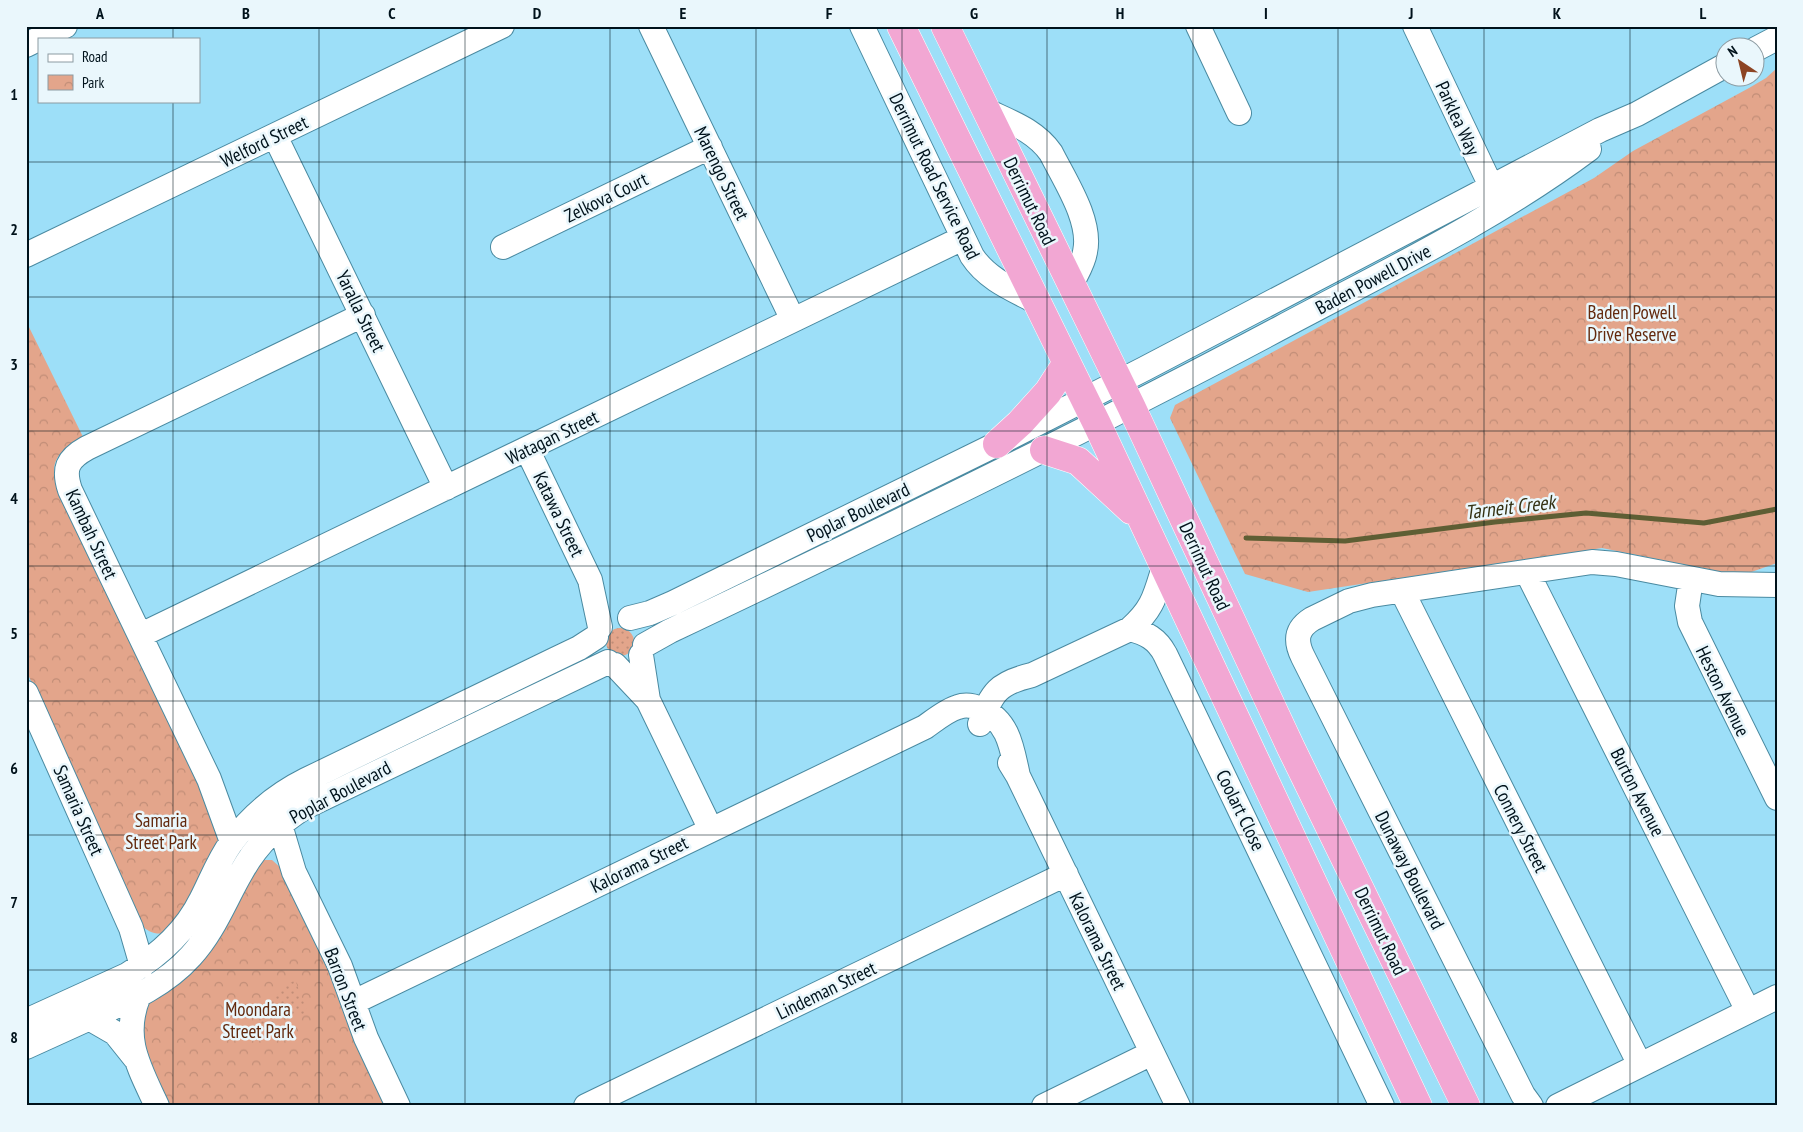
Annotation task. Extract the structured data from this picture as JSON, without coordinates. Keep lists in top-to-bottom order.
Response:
{
  "streets": {
    "highway": ["Derrimut Road"],
    "street": [
      "Parklea Way",
      "Welford Street",
      "Marengo Street",
      "Derrimut Road Service Road",
      "Zelkova Court",
      "Baden Powell Drive",
      "Yaralla Street",
      "Watagan Street",
      "Poplar Boulevard",
      "Katawa Street",
      "Kambah Street",
      "Heston Avenue",
      "Burton Avenue",
      "Samaria Street",
      "Coolart Close",
      "Connery Street",
      "Kalorama Street",
      "Dunaway Boulevard",
      "Barron Street",
      "Lindeman Street"
    ]
  },
  "crossings": [
    ["Parklea Way", "Baden Powell Drive"],
    ["Welford Street", "Yaralla Street"],
    ["Marengo Street", "Zelkova Court"],
    ["Marengo Street", "Watagan Street"],
    ["Derrimut Road Service Road", "Derrimut Road"],
    ["Derrimut Road Service Road", "Watagan Street"],
    ["Derrimut Road", "Baden Powell Drive"],
    ["Derrimut Road", "Poplar Boulevard"],
    ["Baden Powell Drive", "Poplar Boulevard"],
    ["Yaralla Street", "Watagan Street"],
    ["Yaralla Street", "Kambah Street"],
    ["Watagan Street", "Katawa Street"],
    ["Watagan Street", "Kambah Street"],
    ["Poplar Boulevard", "Katawa Street"],
    ["Poplar Boulevard", "Kambah Street"],
    ["Poplar Boulevard", "Samaria Street"],
    ["Poplar Boulevard", "Barron Street"],
    ["Connery Street", "Dunaway Boulevard"],
    ["Kalorama Street", "Barron Street"],
    ["Kalorama Street", "Lindeman Street"]
  ],
  "water": ["Tarneit Creek"],
  "parks": ["Baden Powell Drive Reserve", "Samaria Street Park", "Moondara Street Park"],
  "legend": ["Road", "Park"],
  "north": "top left",
  "grid": {
    "columns": [
      "A",
      "B",
      "C",
      "D",
      "E",
      "F",
      "G",
      "H",
      "I",
      "J",
      "K",
      "L"
    ],
    "rows": [
      "1",
      "2",
      "3",
      "4",
      "5",
      "6",
      "7",
      "8"
    ]
  }
}
